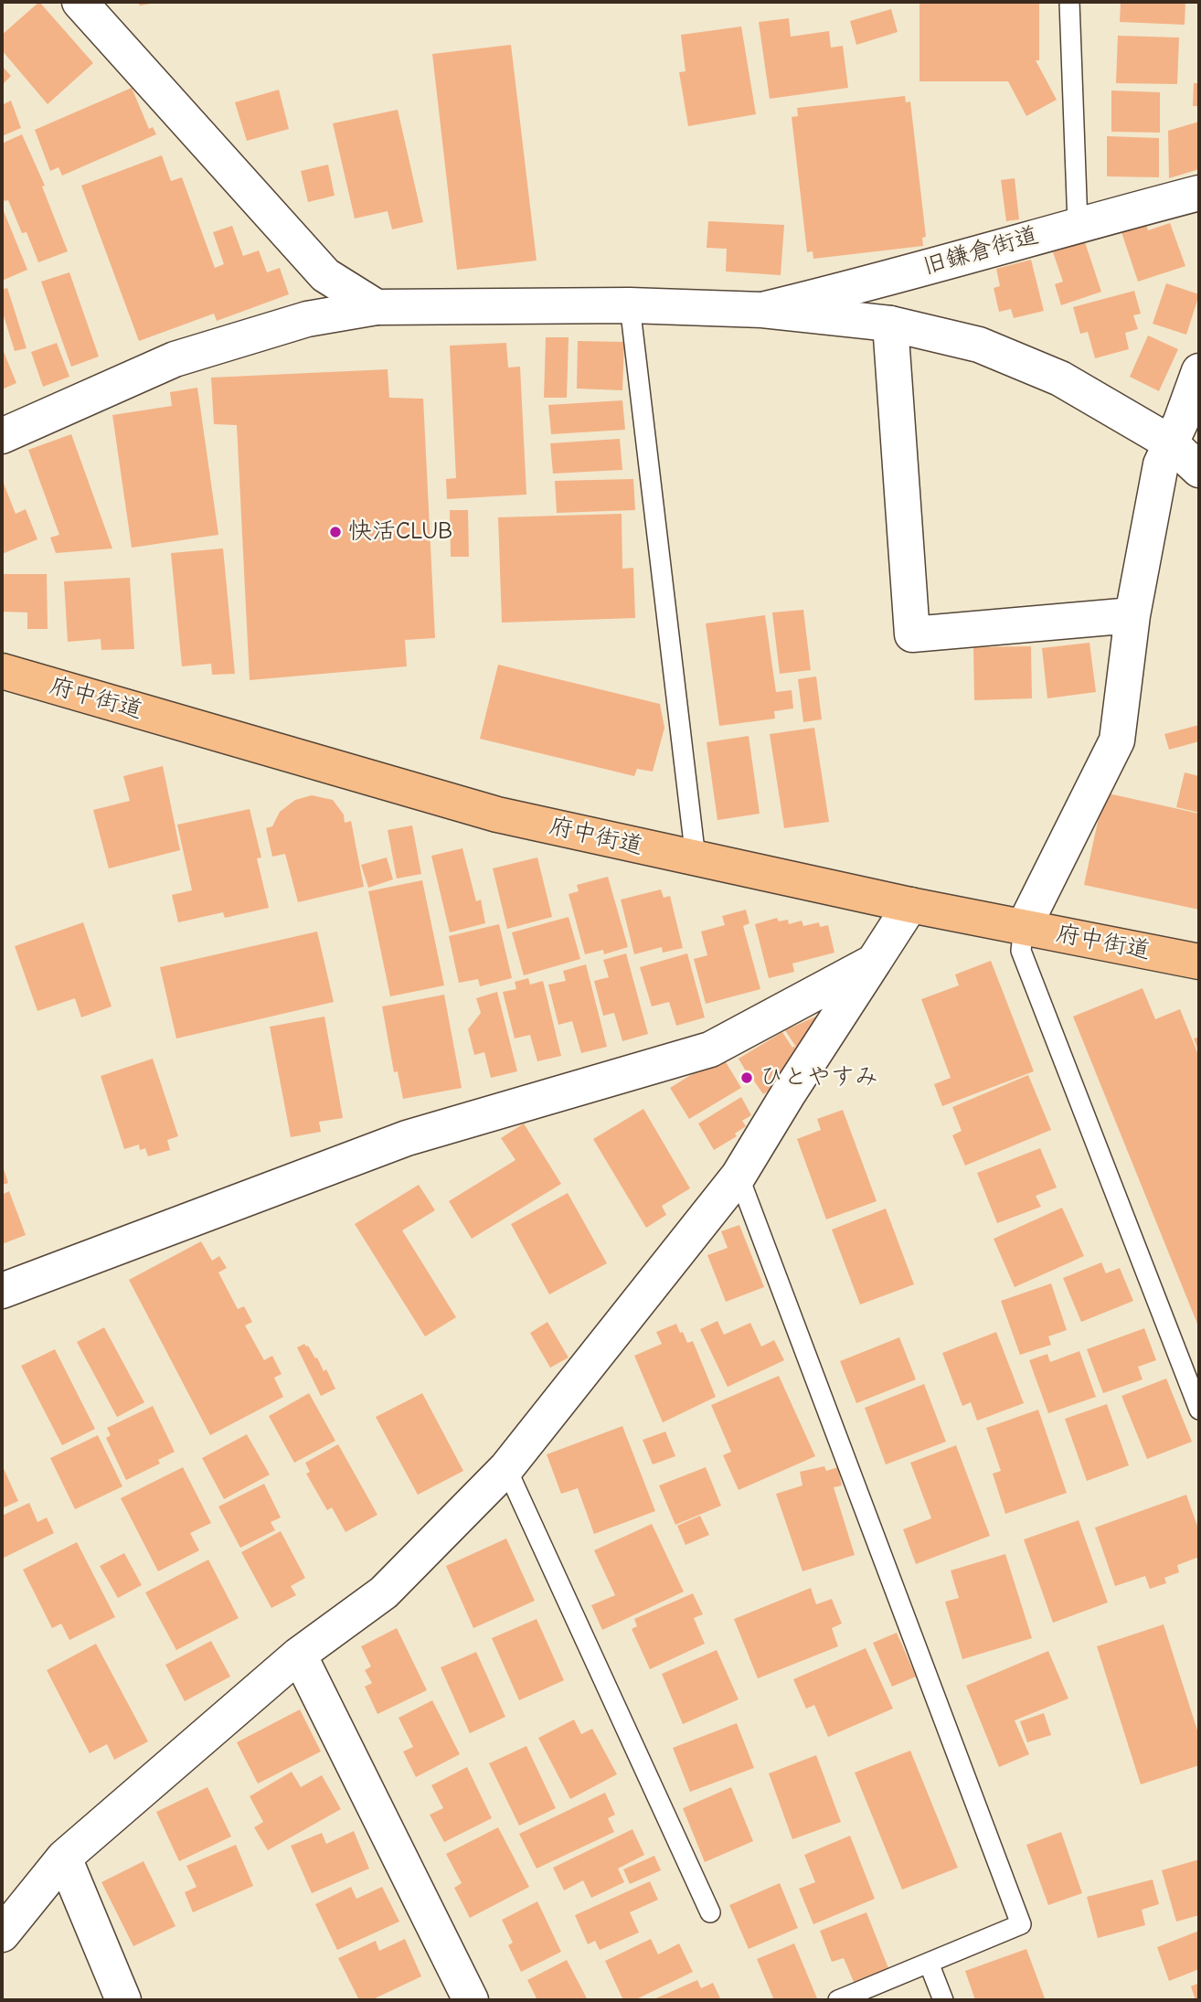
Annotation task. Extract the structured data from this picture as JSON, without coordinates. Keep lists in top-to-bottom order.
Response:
{
  "streets": {
    "main road": ["府中街道"],
    "street": ["旧鎌倉街道"]
  },
  "places": ["快活CLUB", "ひとやすみ"]
}
